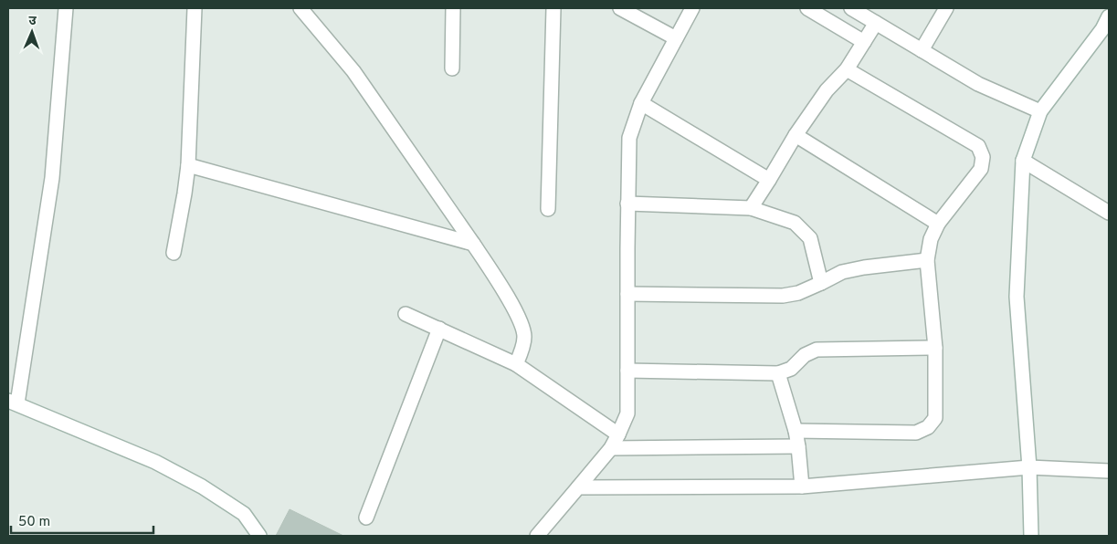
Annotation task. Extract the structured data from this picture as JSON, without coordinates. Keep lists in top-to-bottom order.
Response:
{
  "scale_bar": "50 m",
  "north": "top"
}
